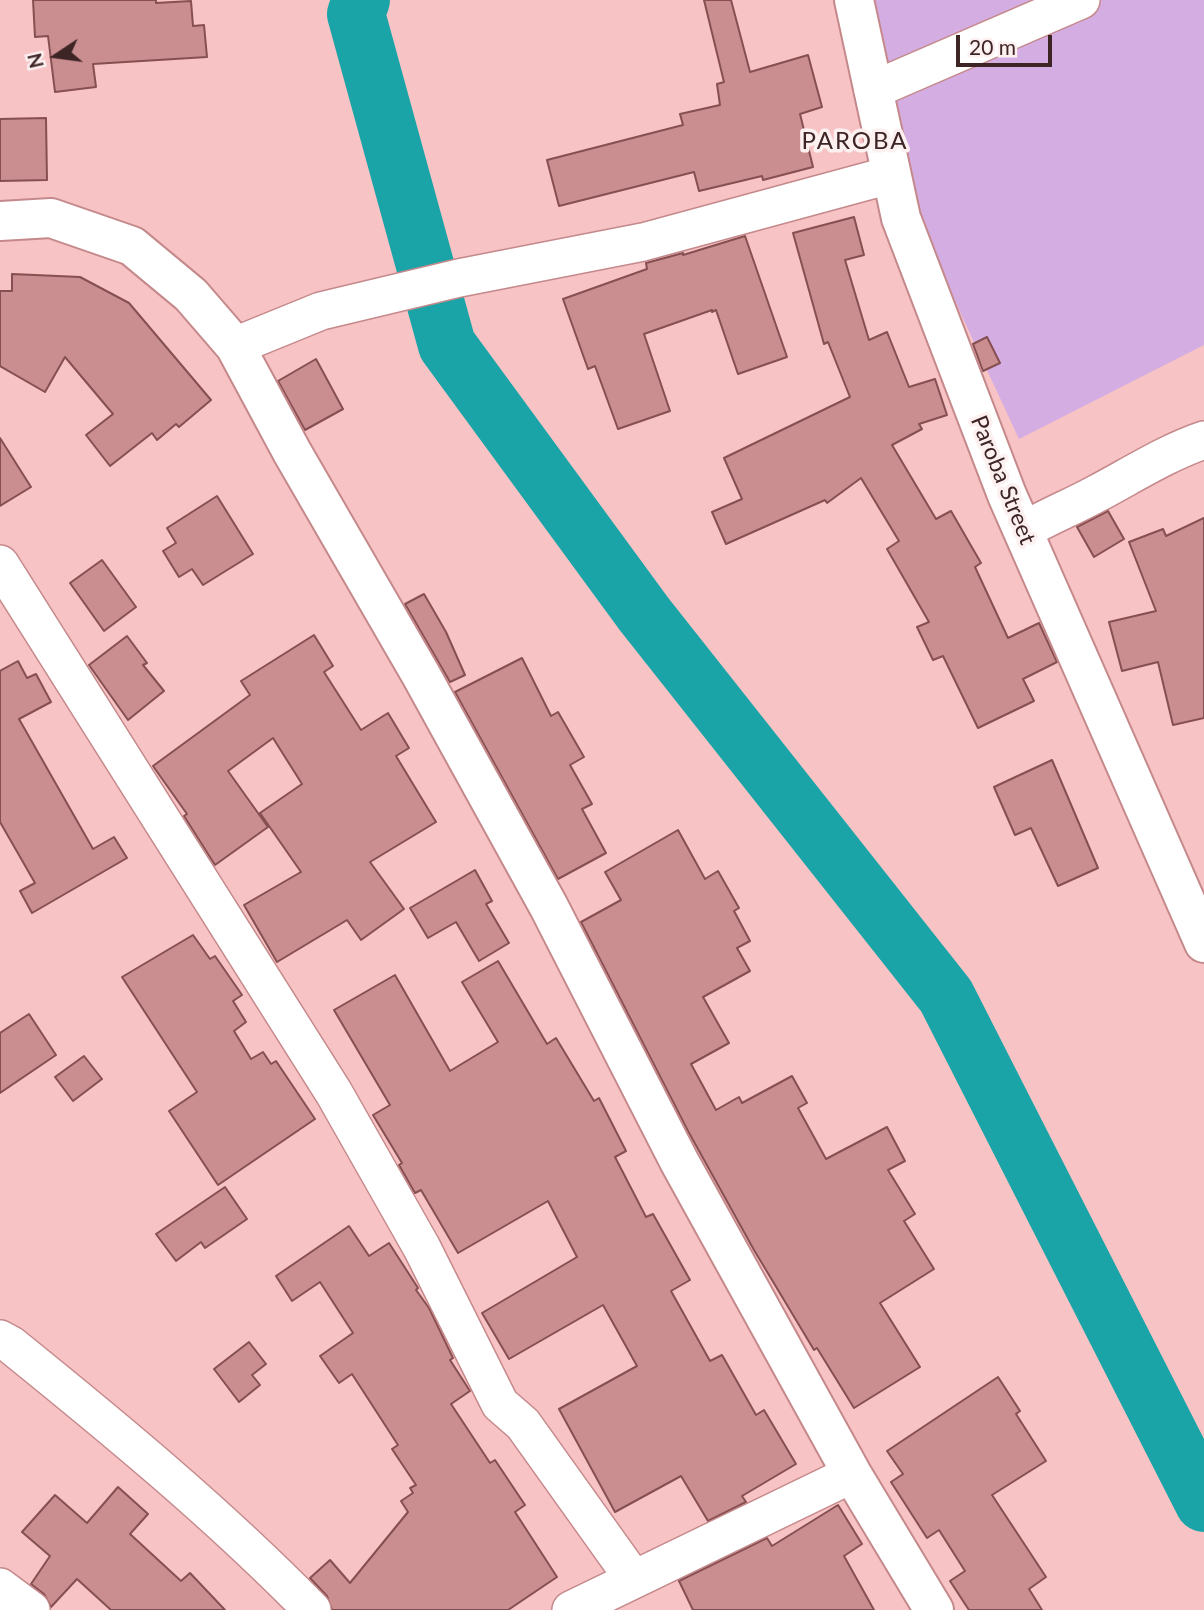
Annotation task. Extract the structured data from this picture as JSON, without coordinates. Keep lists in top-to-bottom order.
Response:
{
  "streets": {
    "main road": ["Paroba Street"]
  },
  "districts": ["PAROBA"],
  "scale_bar": "20 m",
  "north": "left"
}
